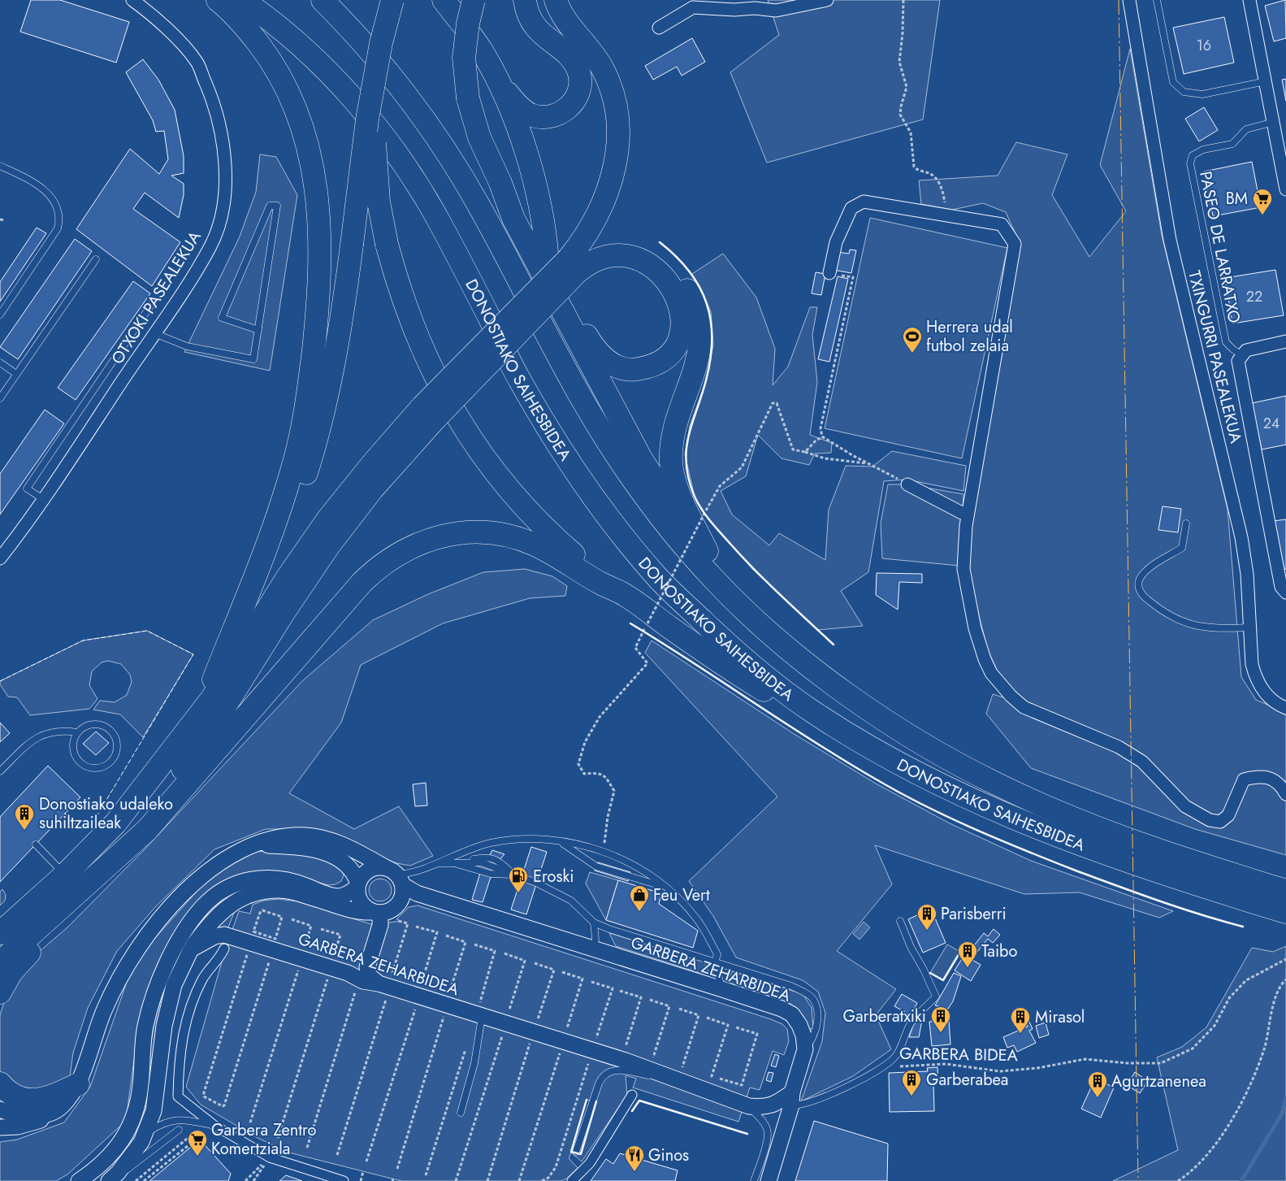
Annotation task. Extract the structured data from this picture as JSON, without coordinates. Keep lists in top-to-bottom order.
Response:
{
  "streets": {
    "highway": ["DONOSTIAKO SAIHESBIDEA"],
    "street": ["OTXOKI PASEALEKUA", "TXINGURRI PASEALEKUA", "GARBERA ZEHARBIDEA"],
    "lane": ["PASEO DE LARRATXO", "GARBERA BIDEA"]
  },
  "crossings": [
    ["GARBERA ZEHARBIDEA", "GARBERA BIDEA"]
  ],
  "places": {
    "supermarket": ["BM", "Garbera Zentro Komertziala"],
    "sports": ["Herrera udal futbol zelaia"],
    "building": [
      "Donostiako udaleko suhiltzaileak",
      "Parisberri",
      "Taibo",
      "Garberatxiki",
      "Mirasol",
      "Garberabea",
      "Agurtzanenea"
    ],
    "fuel station": ["Eroski"],
    "shop": ["Feu Vert"],
    "restaurant": ["Ginos"]
  },
  "house_numbers": ["16", "22", "24"]
}
